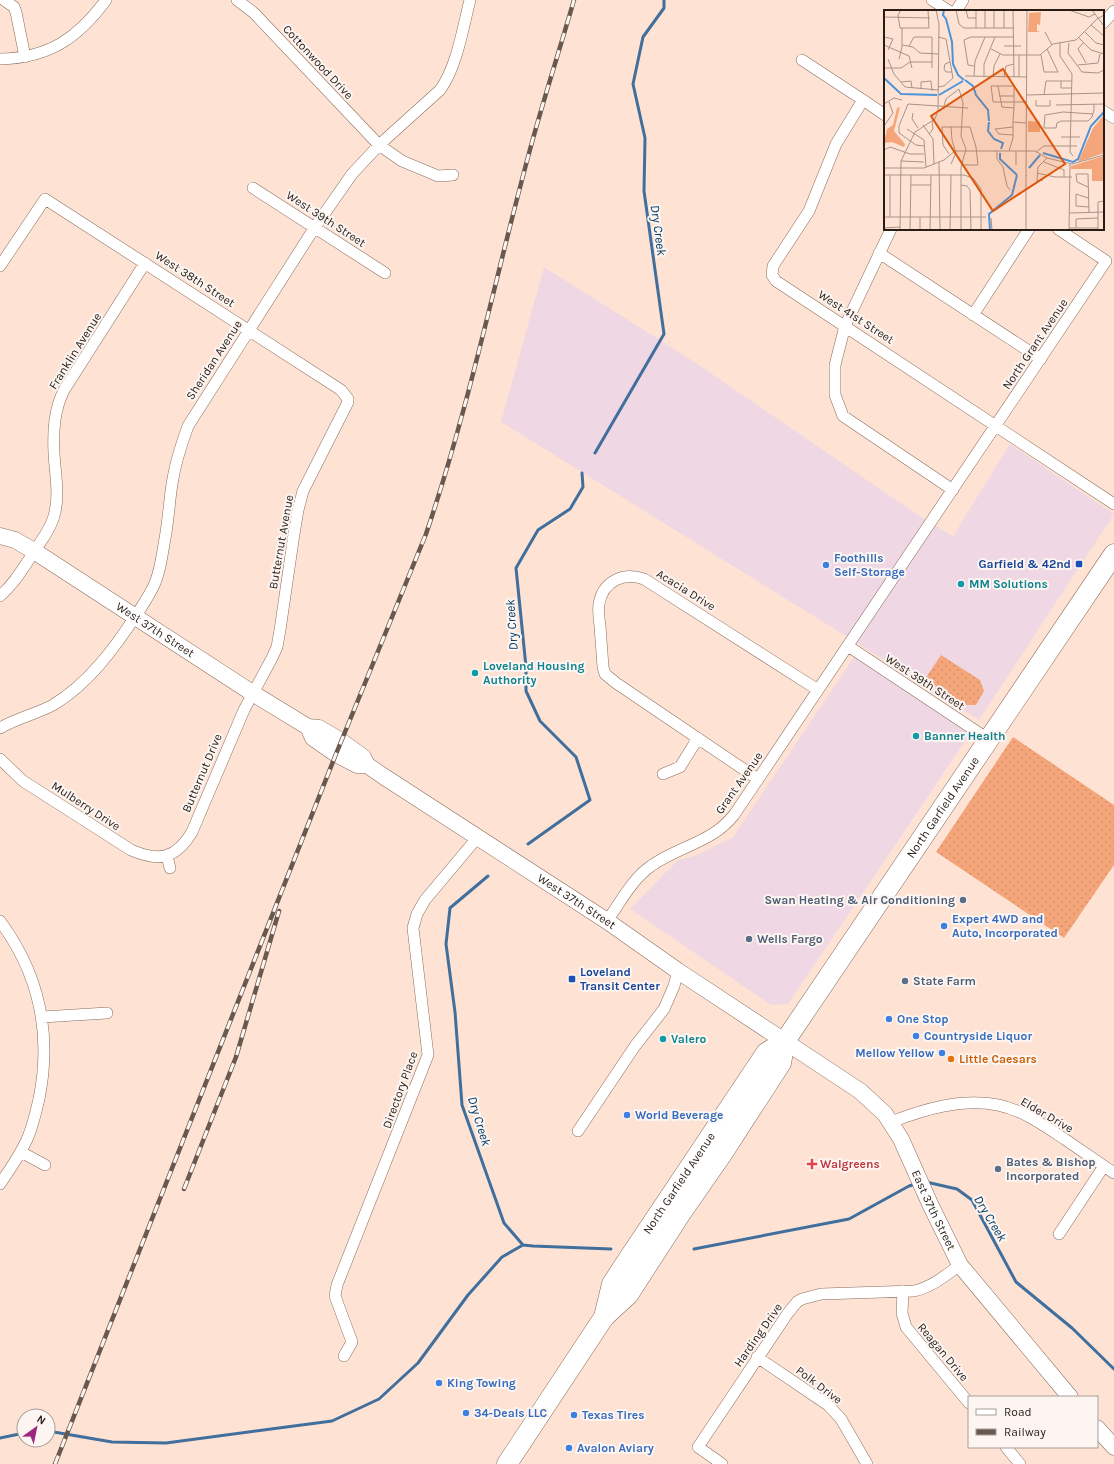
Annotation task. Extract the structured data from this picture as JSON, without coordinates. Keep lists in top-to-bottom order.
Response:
{
  "streets": {
    "highway": ["North Garfield Avenue"],
    "street": [
      "Cottonwood Drive",
      "West 39th Street",
      "West 38th Street",
      "West 41st Street",
      "North Grant Avenue",
      "Franklin Avenue",
      "Sheridan Avenue",
      "Butternut Avenue",
      "Acacia Drive",
      "West 37th Street",
      "Butternut Drive",
      "Grant Avenue",
      "Mulberry Drive",
      "Directory Place",
      "Elder Drive",
      "East 37th Street",
      "Harding Drive",
      "Reagan Drive",
      "Polk Drive"
    ]
  },
  "crossings": [
    ["Cottonwood Drive", "Sheridan Avenue"],
    ["West 39th Street", "North Grant Avenue"],
    ["West 39th Street", "Sheridan Avenue"],
    ["West 39th Street", "Grant Avenue"],
    ["West 39th Street", "North Garfield Avenue"],
    ["West 38th Street", "Franklin Avenue"],
    ["West 38th Street", "Sheridan Avenue"],
    ["West 38th Street", "Butternut Avenue"],
    ["West 41st Street", "North Grant Avenue"],
    ["North Grant Avenue", "Grant Avenue"],
    ["Franklin Avenue", "West 37th Street"],
    ["Sheridan Avenue", "West 37th Street"],
    ["Butternut Avenue", "West 37th Street"],
    ["Butternut Avenue", "Butternut Drive"],
    ["Acacia Drive", "Grant Avenue"],
    ["West 37th Street", "Butternut Drive"],
    ["West 37th Street", "Grant Avenue"],
    ["West 37th Street", "North Garfield Avenue"],
    ["West 37th Street", "Directory Place"],
    ["West 37th Street", "East 37th Street"],
    ["Butternut Drive", "Mulberry Drive"],
    ["North Garfield Avenue", "East 37th Street"],
    ["Elder Drive", "East 37th Street"],
    ["East 37th Street", "Harding Drive"],
    ["Harding Drive", "Reagan Drive"],
    ["Harding Drive", "Polk Drive"]
  ],
  "water": ["Dry Creek"],
  "places": {
    "transit": ["Garfield & 42nd", "Loveland Transit Center"],
    "other": [
      "Foothills Self-Storage",
      "MM Solutions",
      "Loveland Housing Authority",
      "Banner Health",
      "Swan Heating & Air Conditioning",
      "Expert 4WD and Auto, Incorporated",
      "Wells Fargo",
      "State Farm",
      "One Stop",
      "Countryside Liquor",
      "Valero",
      "Mellow Yellow",
      "Little Caesars",
      "World Beverage",
      "Bates & Bishop Incorporated",
      "King Towing",
      "34-Deals LLC",
      "Texas Tires",
      "Avalon Aviary"
    ],
    "health": ["Walgreens"]
  },
  "legend": ["Road", "Railway"],
  "north": "top right"
}
